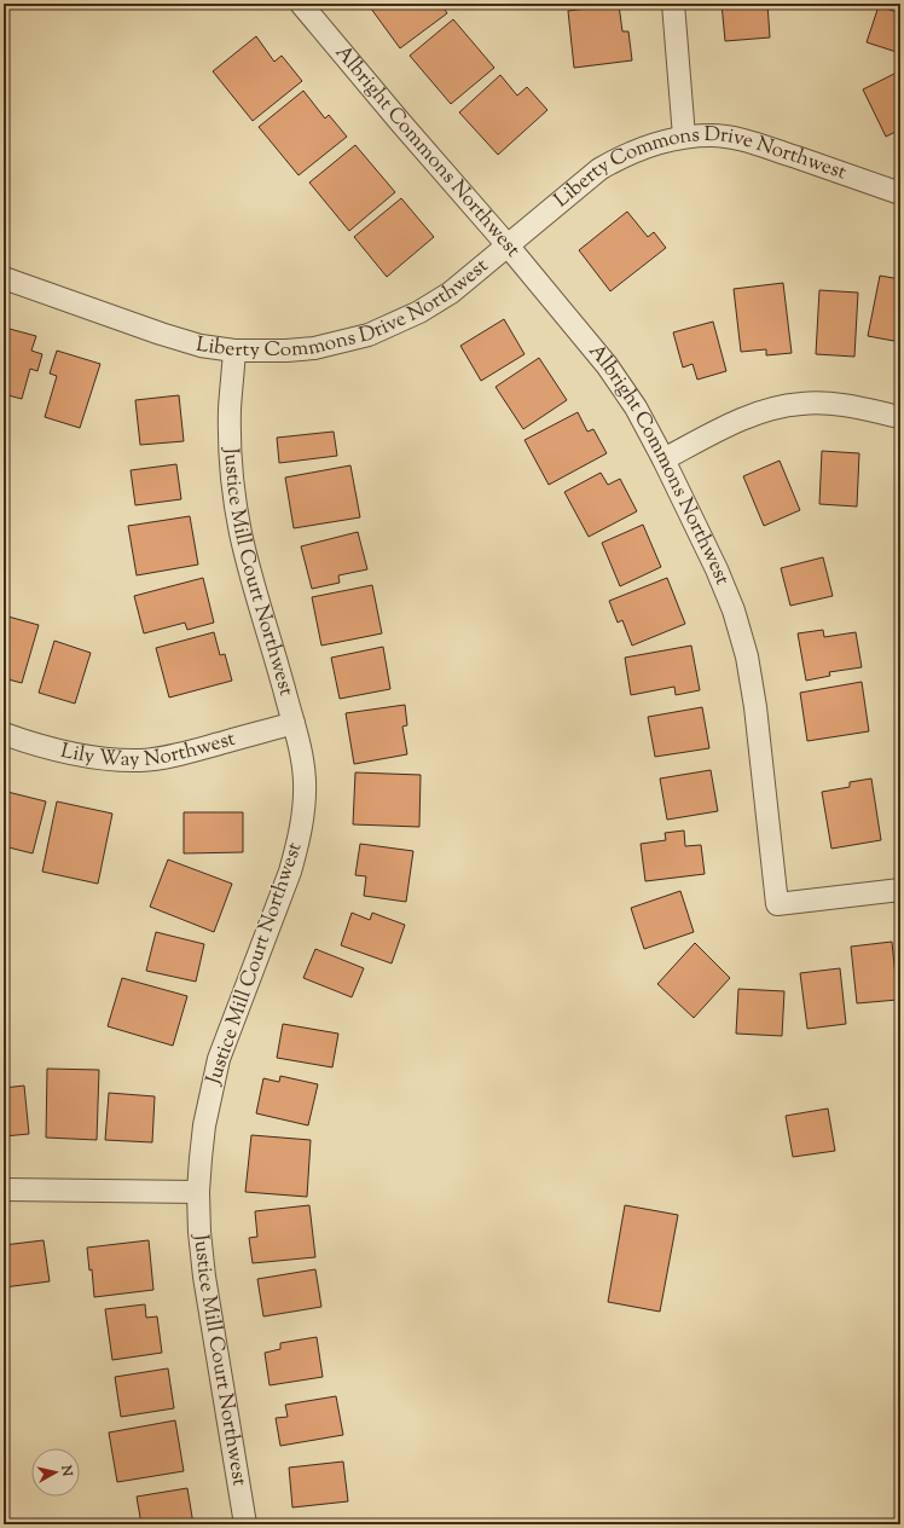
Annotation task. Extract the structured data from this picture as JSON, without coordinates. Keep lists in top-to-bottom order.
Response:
{
  "streets": {
    "street": [
      "Albright Commons Northwest",
      "Liberty Commons Drive Northwest",
      "Justice Mill Court Northwest",
      "Lily Way Northwest"
    ]
  },
  "crossings": [
    ["Albright Commons Northwest", "Liberty Commons Drive Northwest"],
    ["Liberty Commons Drive Northwest", "Justice Mill Court Northwest"],
    ["Justice Mill Court Northwest", "Lily Way Northwest"]
  ],
  "north": "right"
}
